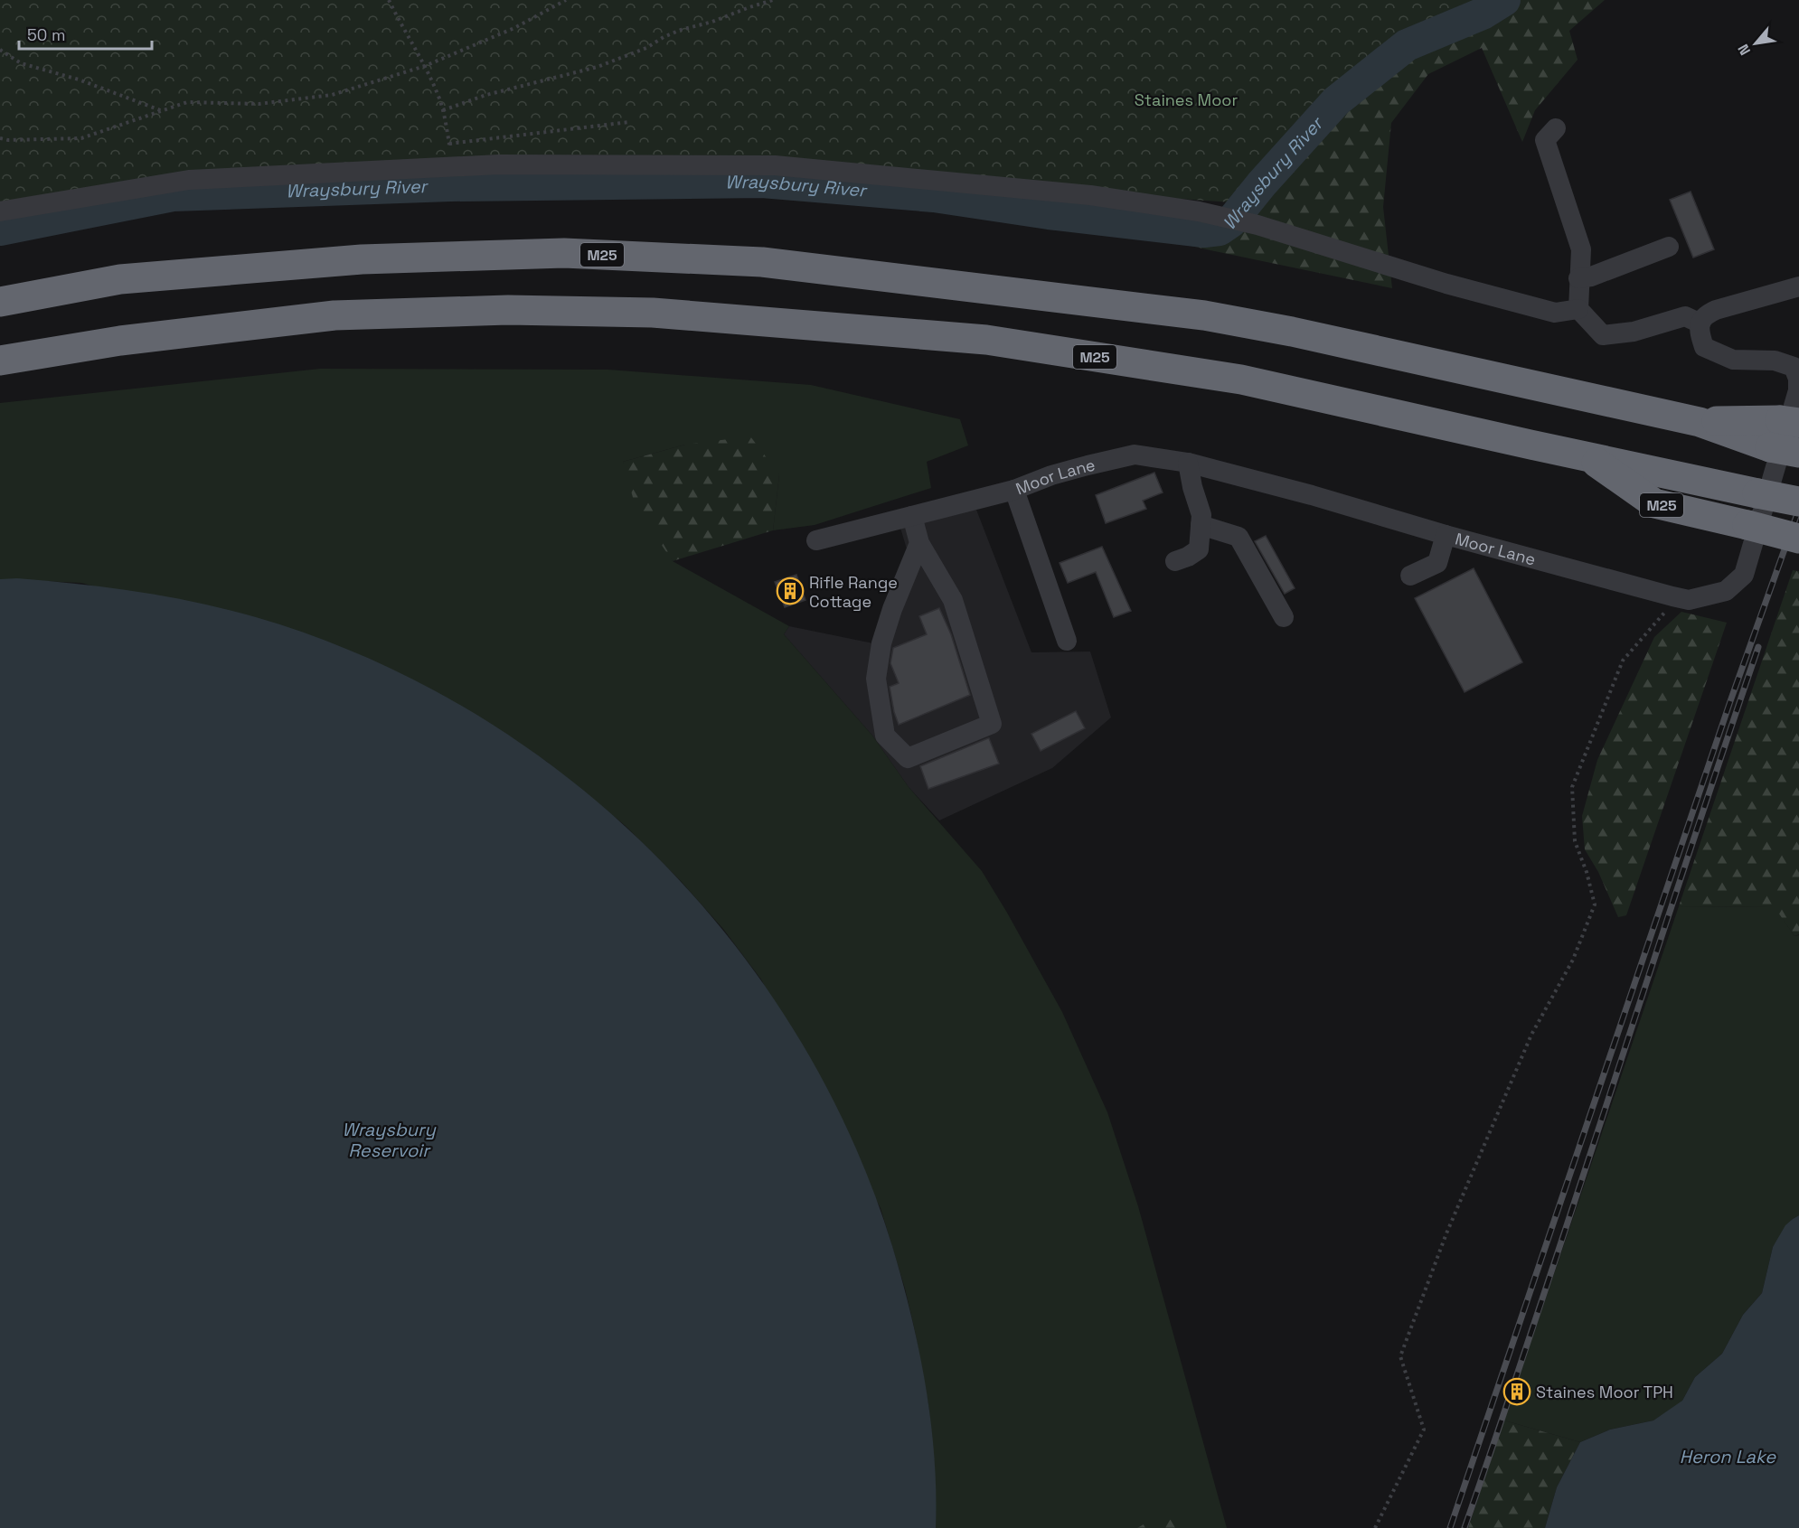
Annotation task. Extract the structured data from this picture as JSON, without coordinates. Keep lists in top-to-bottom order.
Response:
{
  "streets": {
    "highway": ["M25"],
    "street": ["Moor Lane"]
  },
  "water": ["Wraysbury River", "Wraysbury Reservoir", "Heron Lake"],
  "parks": ["Staines Moor"],
  "places": {
    "building": ["Rifle Range Cottage", "Staines Moor TPH"]
  },
  "scale_bar": "50 m",
  "north": "bottom left"
}
